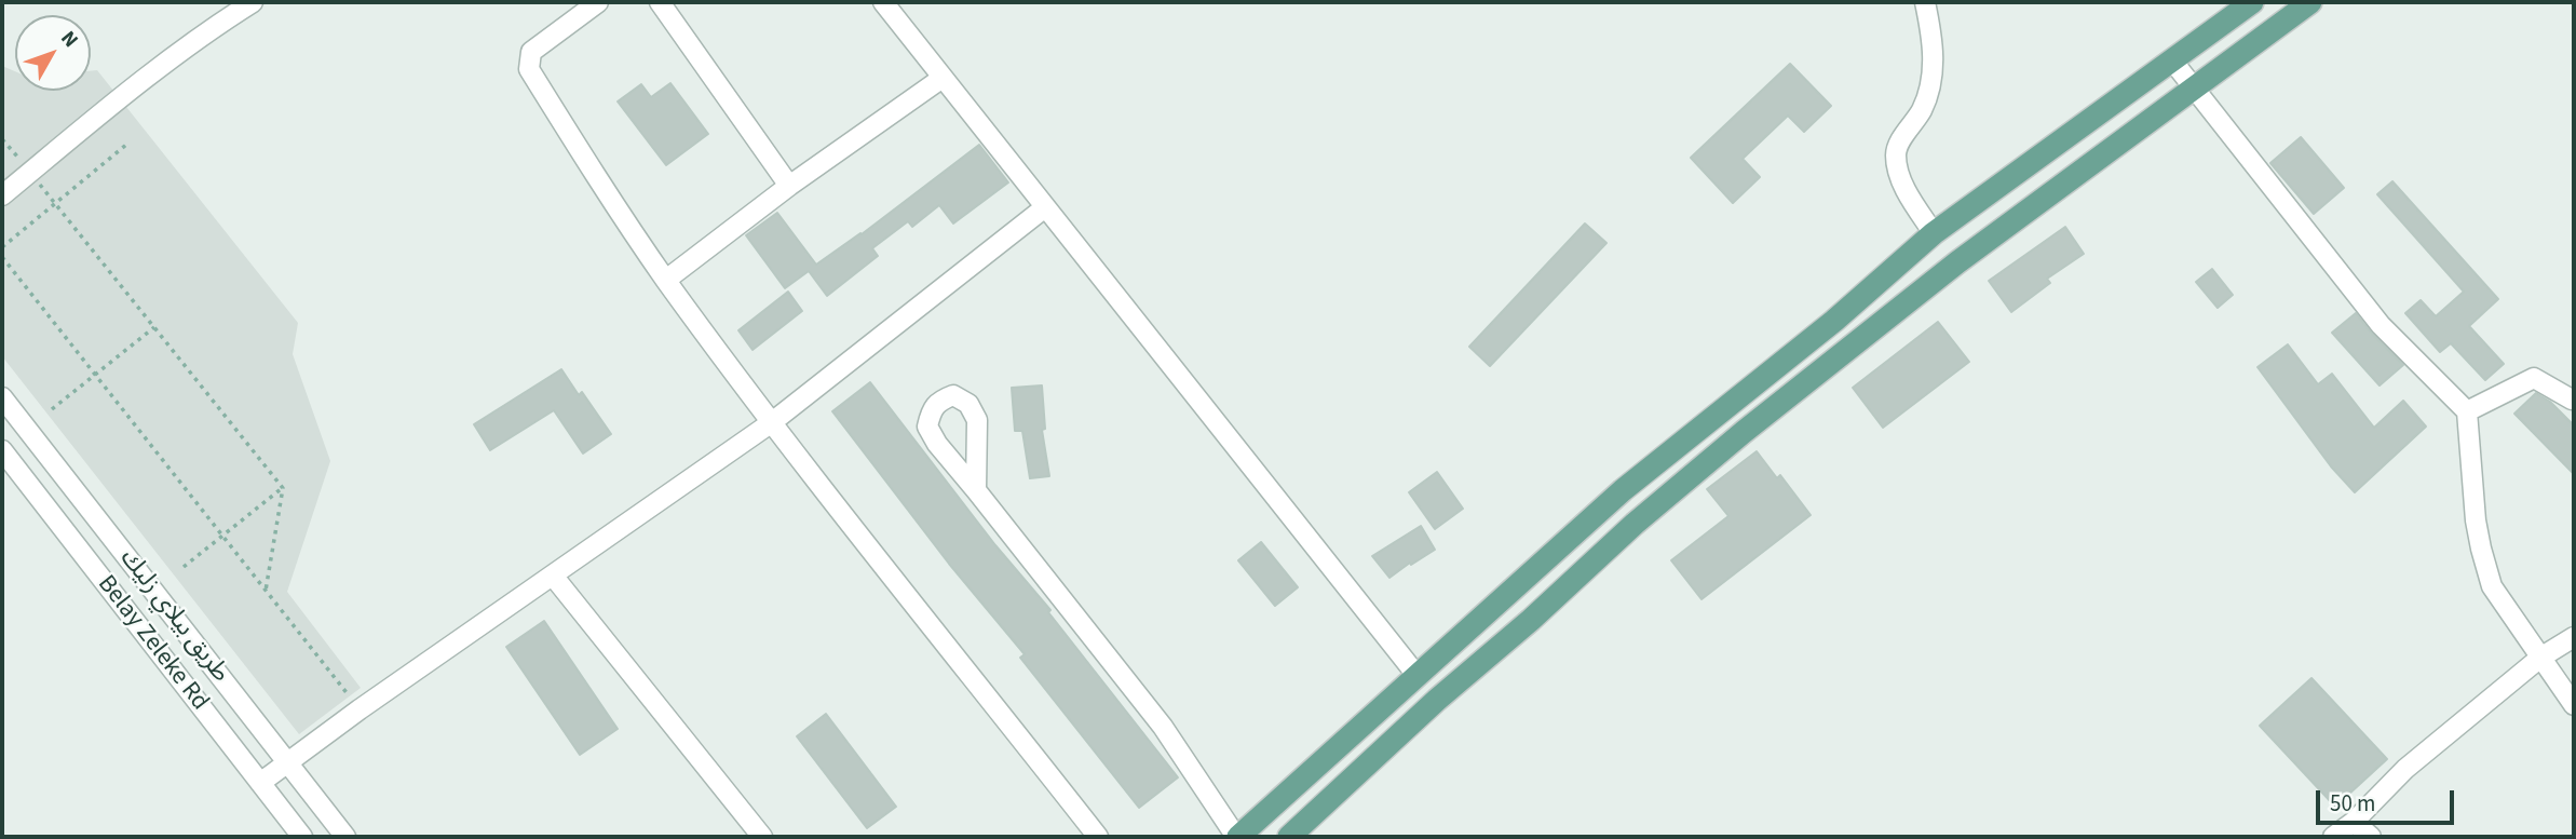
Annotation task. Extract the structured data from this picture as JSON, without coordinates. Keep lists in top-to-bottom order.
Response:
{
  "streets": {
    "street": ["طريق بيلاي زليك", "Belay Zeleke Rd"]
  },
  "scale_bar": "50 m",
  "north": "top right"
}
